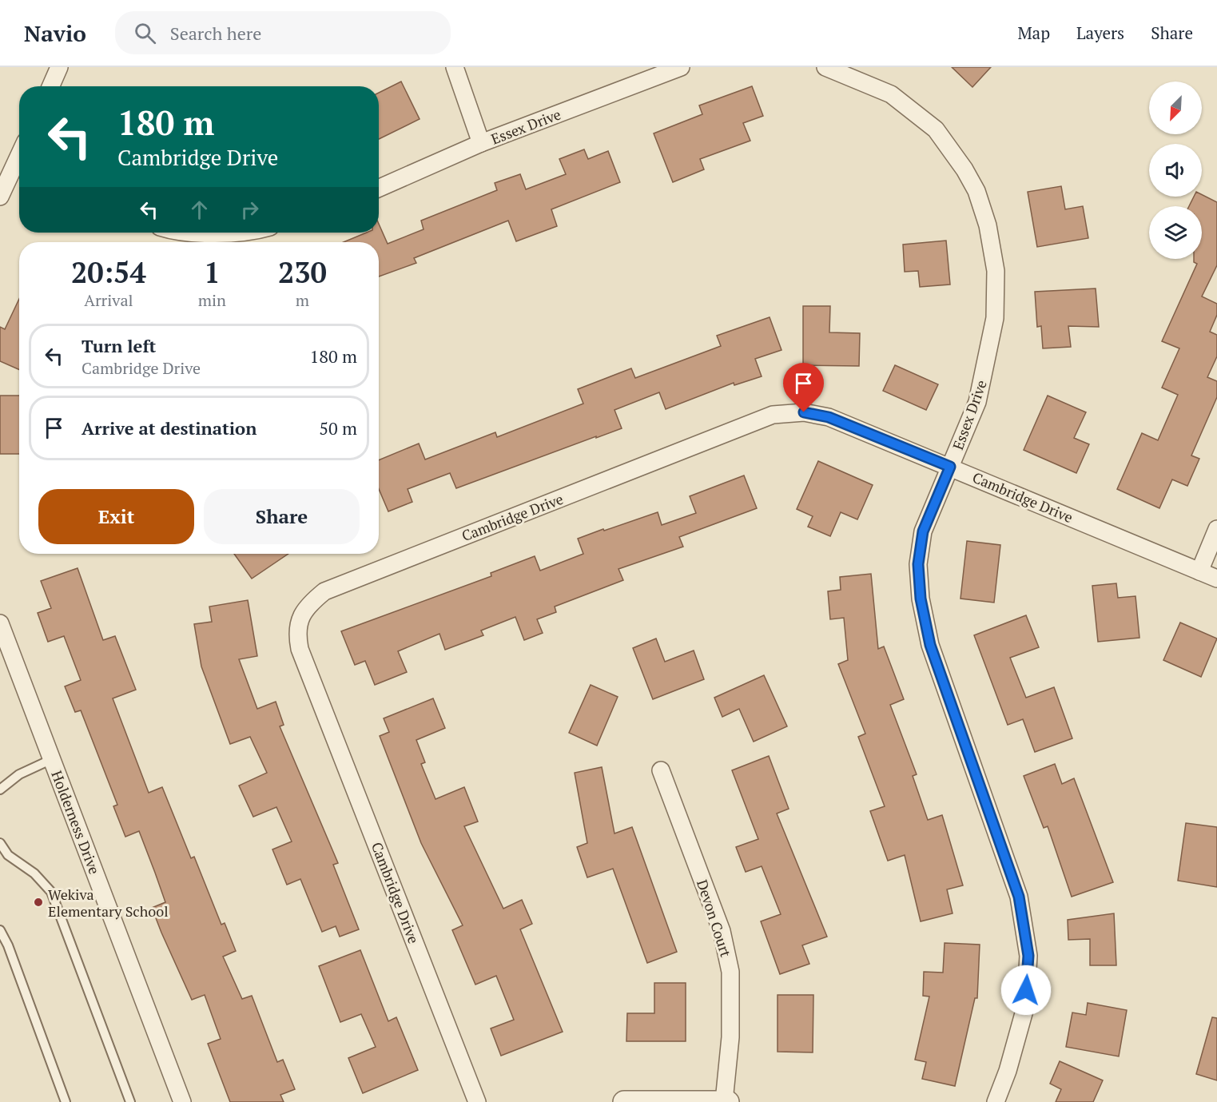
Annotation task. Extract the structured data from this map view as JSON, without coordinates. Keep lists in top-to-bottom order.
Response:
{
  "streets": {
    "street": [
      "Essex Drive",
      "Cambridge Drive",
      "Holderness Drive",
      "Devon Court"
    ]
  },
  "crossings": [
    ["Essex Drive", "Cambridge Drive"]
  ],
  "places": ["Wekiva Elementary School"],
  "north": "bottom left",
  "page": {
    "header": "Navio",
    "search": "Search here",
    "nav": ["Map", "Layers", "Share"],
    "turn": ["180 m", "Cambridge Drive"],
    "eta": [
      "20:54",
      "Arrival",
      "1",
      "min",
      "230",
      "m"
    ],
    "list": [
      {
        "name": "Turn left",
        "note": "Cambridge Drive",
        "value": "180 m"
      },
      {
        "name": "Arrive at destination",
        "value": "50 m"
      }
    ],
    "buttons": ["Exit", "Share"]
  }
}
